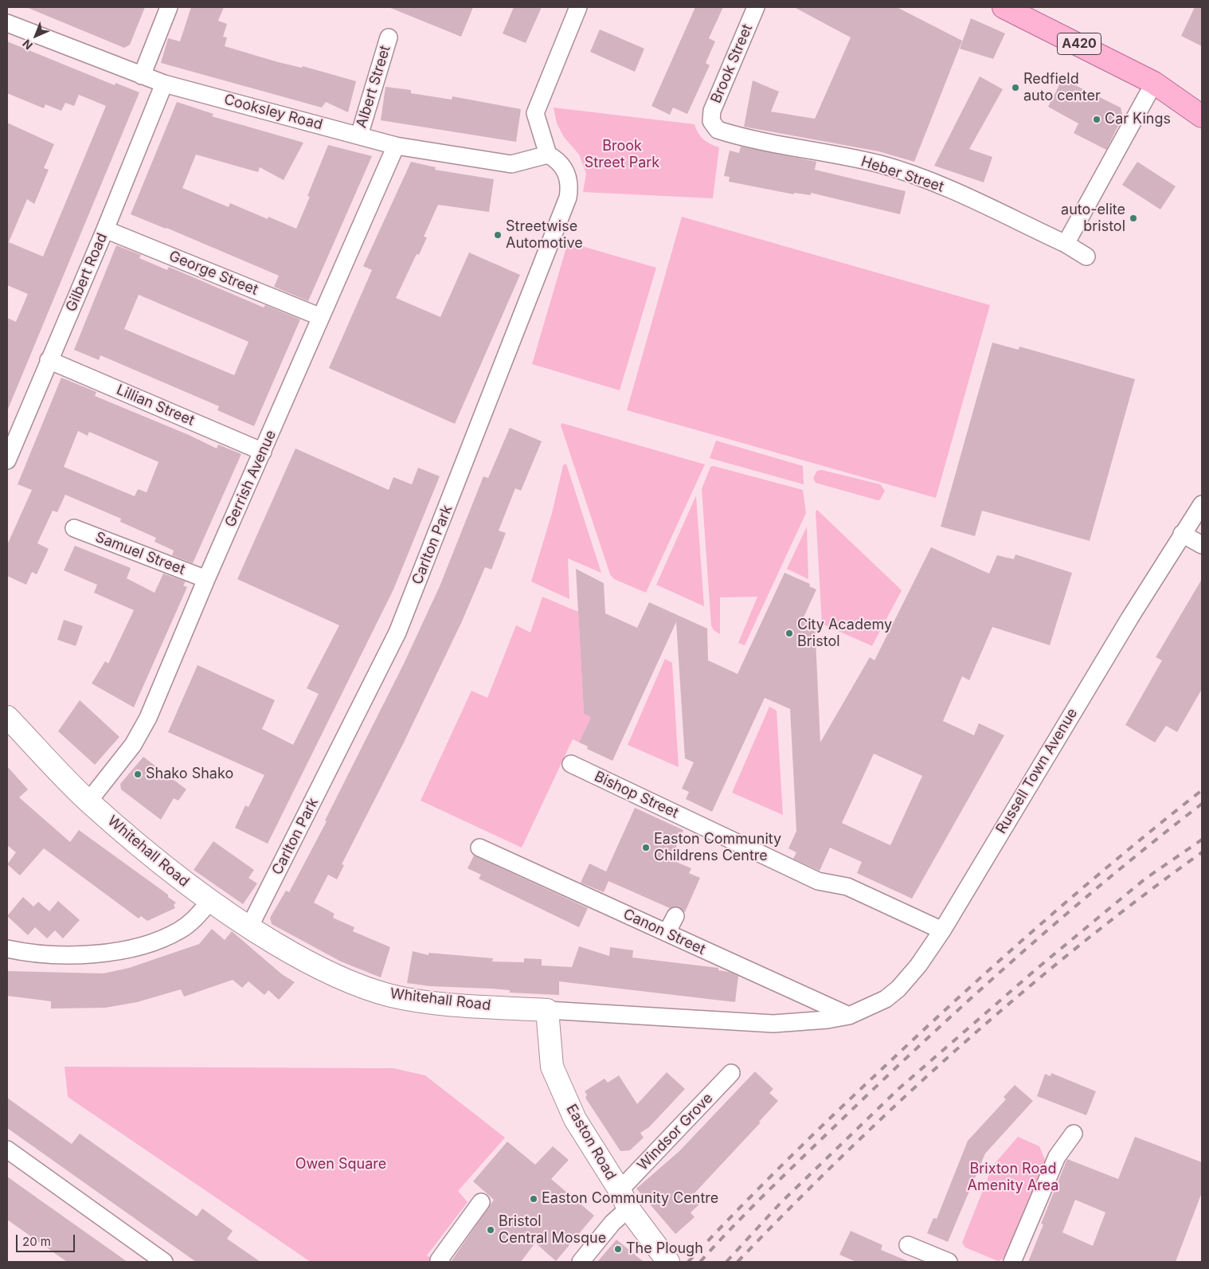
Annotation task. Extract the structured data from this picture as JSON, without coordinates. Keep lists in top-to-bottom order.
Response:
{
  "streets": {
    "main road": ["A420", "Whitehall Road", "Easton Road"],
    "street": [
      "Brook Street",
      "Albert Street",
      "Cooksley Road",
      "Heber Street",
      "Gilbert Road",
      "George Street",
      "Lillian Street",
      "Gerrish Avenue",
      "Carlton Park",
      "Samuel Street",
      "Russell Town Avenue",
      "Bishop Street",
      "Canon Street",
      "Windsor Grove"
    ]
  },
  "crossings": [
    ["Brook Street", "Heber Street"],
    ["Albert Street", "Cooksley Road"],
    ["Cooksley Road", "Gilbert Road"],
    ["Cooksley Road", "Gerrish Avenue"],
    ["Cooksley Road", "Carlton Park"],
    ["Gilbert Road", "George Street"],
    ["Gilbert Road", "Lillian Street"],
    ["George Street", "Gerrish Avenue"],
    ["Lillian Street", "Gerrish Avenue"],
    ["Gerrish Avenue", "Samuel Street"],
    ["Gerrish Avenue", "Whitehall Road"],
    ["Carlton Park", "Whitehall Road"],
    ["Russell Town Avenue", "Bishop Street"],
    ["Russell Town Avenue", "Whitehall Road"],
    ["Russell Town Avenue", "Canon Street"],
    ["Whitehall Road", "Canon Street"],
    ["Whitehall Road", "Easton Road"],
    ["Windsor Grove", "Easton Road"]
  ],
  "parks": ["Brook Street Park", "Owen Square", "Brixton Road Amenity Area"],
  "places": [
    "Redfield auto center",
    "Car Kings",
    "auto-elite bristol",
    "Streetwise Automotive",
    "City Academy Bristol",
    "Shako Shako",
    "Easton Community Childrens Centre",
    "Easton Community Centre",
    "Bristol Central Mosque",
    "The Plough"
  ],
  "scale_bar": "20 m",
  "north": "bottom left"
}
